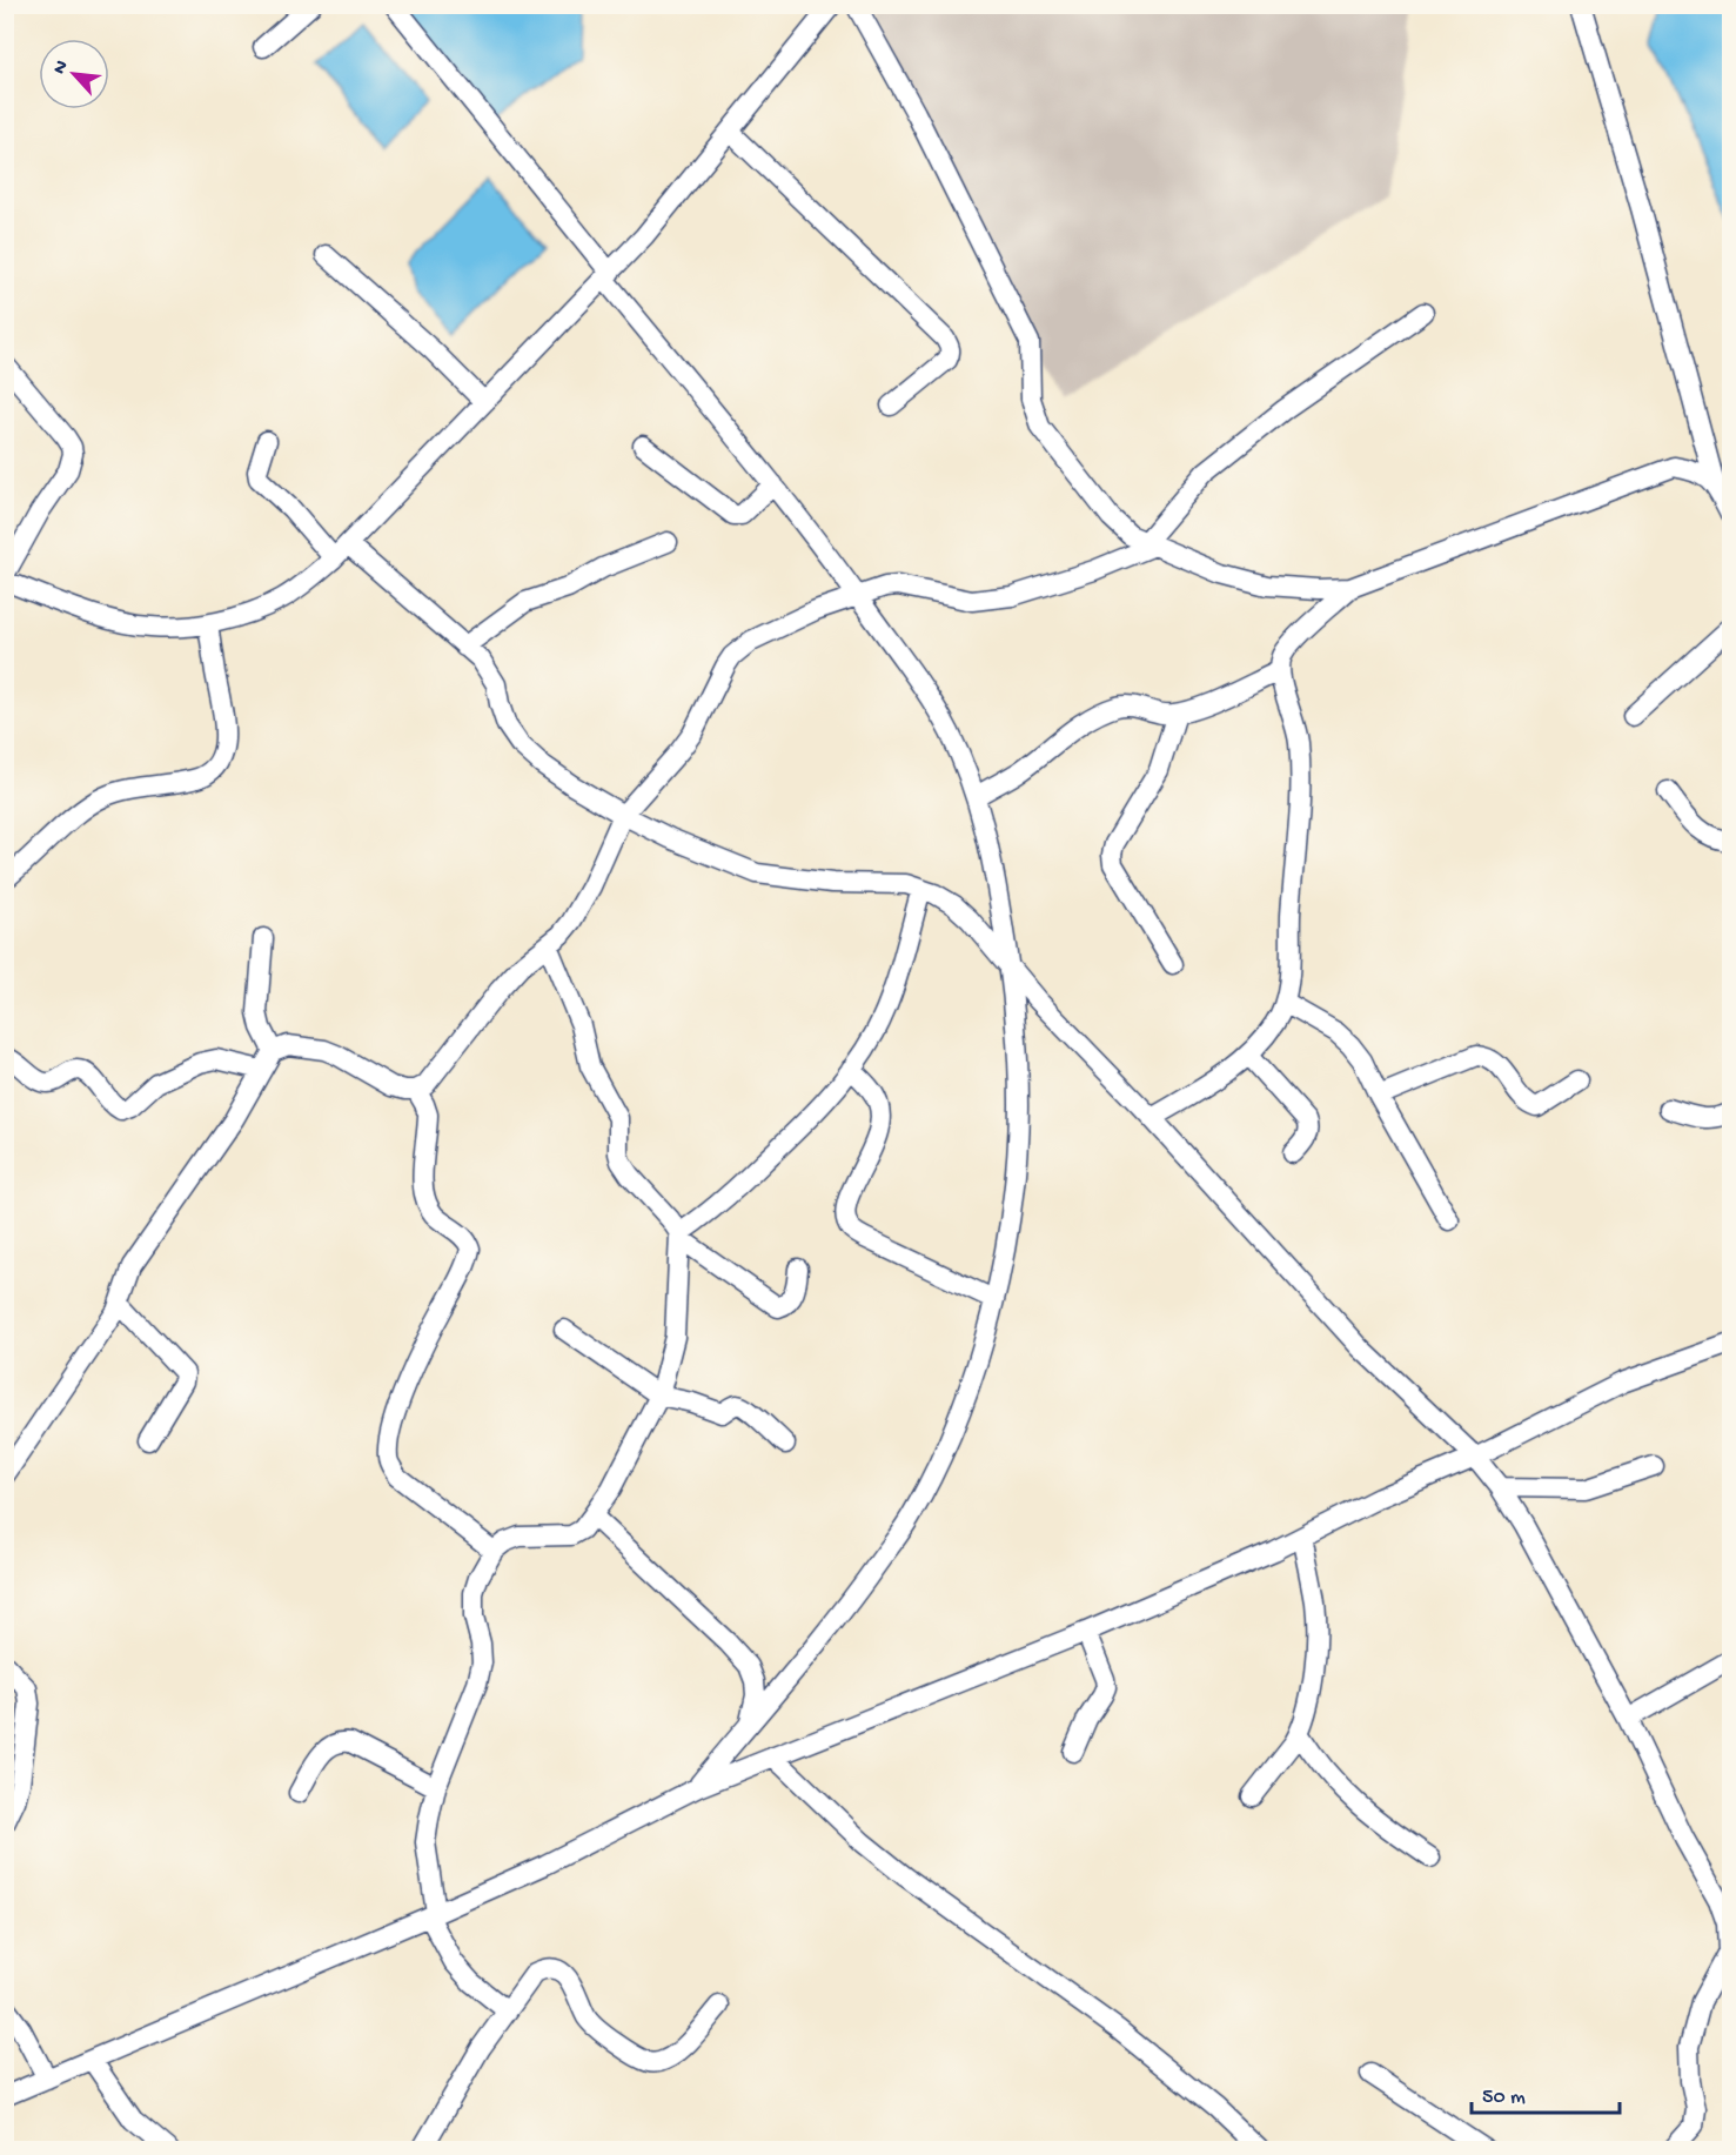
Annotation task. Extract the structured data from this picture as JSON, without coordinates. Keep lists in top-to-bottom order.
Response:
{
  "scale_bar": "50 m",
  "north": "top left"
}
